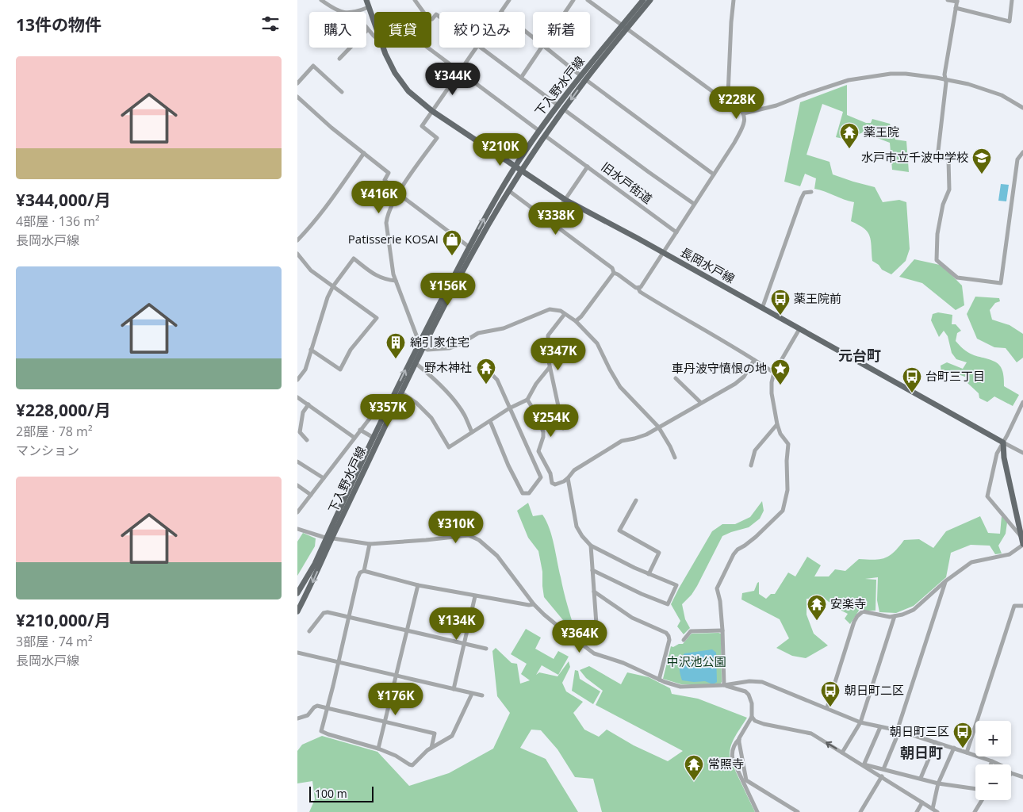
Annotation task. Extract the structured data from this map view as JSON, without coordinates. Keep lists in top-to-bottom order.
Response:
{
  "streets": {
    "main road": ["下入野水戸線", "長岡水戸線"],
    "street": ["旧水戸街道"]
  },
  "crossings": [
    ["下入野水戸線", "旧水戸街道"],
    ["下入野水戸線", "長岡水戸線"]
  ],
  "districts": ["元台町", "朝日町"],
  "parks": ["中沢池公園"],
  "places": {
    "temple": [
      "薬王院",
      "野木神社",
      "安楽寺",
      "常照寺"
    ],
    "school or university": ["水戸市立千波中学校"],
    "shop": ["Patisserie KOSAI"],
    "bus stop": [
      "薬王院前",
      "台町三丁目",
      "朝日町二区",
      "朝日町三区"
    ],
    "building": ["綿引家住宅"],
    "place": ["車丹波守憤恨の地"]
  },
  "scale_bar": "100 m",
  "page": {
    "heading": "13件の物件",
    "chip": [
      "購入",
      "賃貸",
      "絞り込み",
      "新着"
    ],
    "list": [
      {
        "name": "¥344,000/月",
        "note": "4部屋 · 136 m² · 長岡水戸線"
      },
      {
        "name": "¥228,000/月",
        "note": "2部屋 · 78 m² · マンション"
      },
      {
        "name": "¥210,000/月",
        "note": "3部屋 · 74 m² · 長岡水戸線"
      }
    ],
    "price": [
      "¥344K",
      "¥228K",
      "¥210K",
      "¥416K",
      "¥338K",
      "¥156K",
      "¥347K",
      "¥357K",
      "¥254K",
      "¥310K",
      "¥134K",
      "¥364K",
      "¥176K"
    ],
    "map_buttons": ["+", "−"],
    "scale": "100 m"
  }
}
